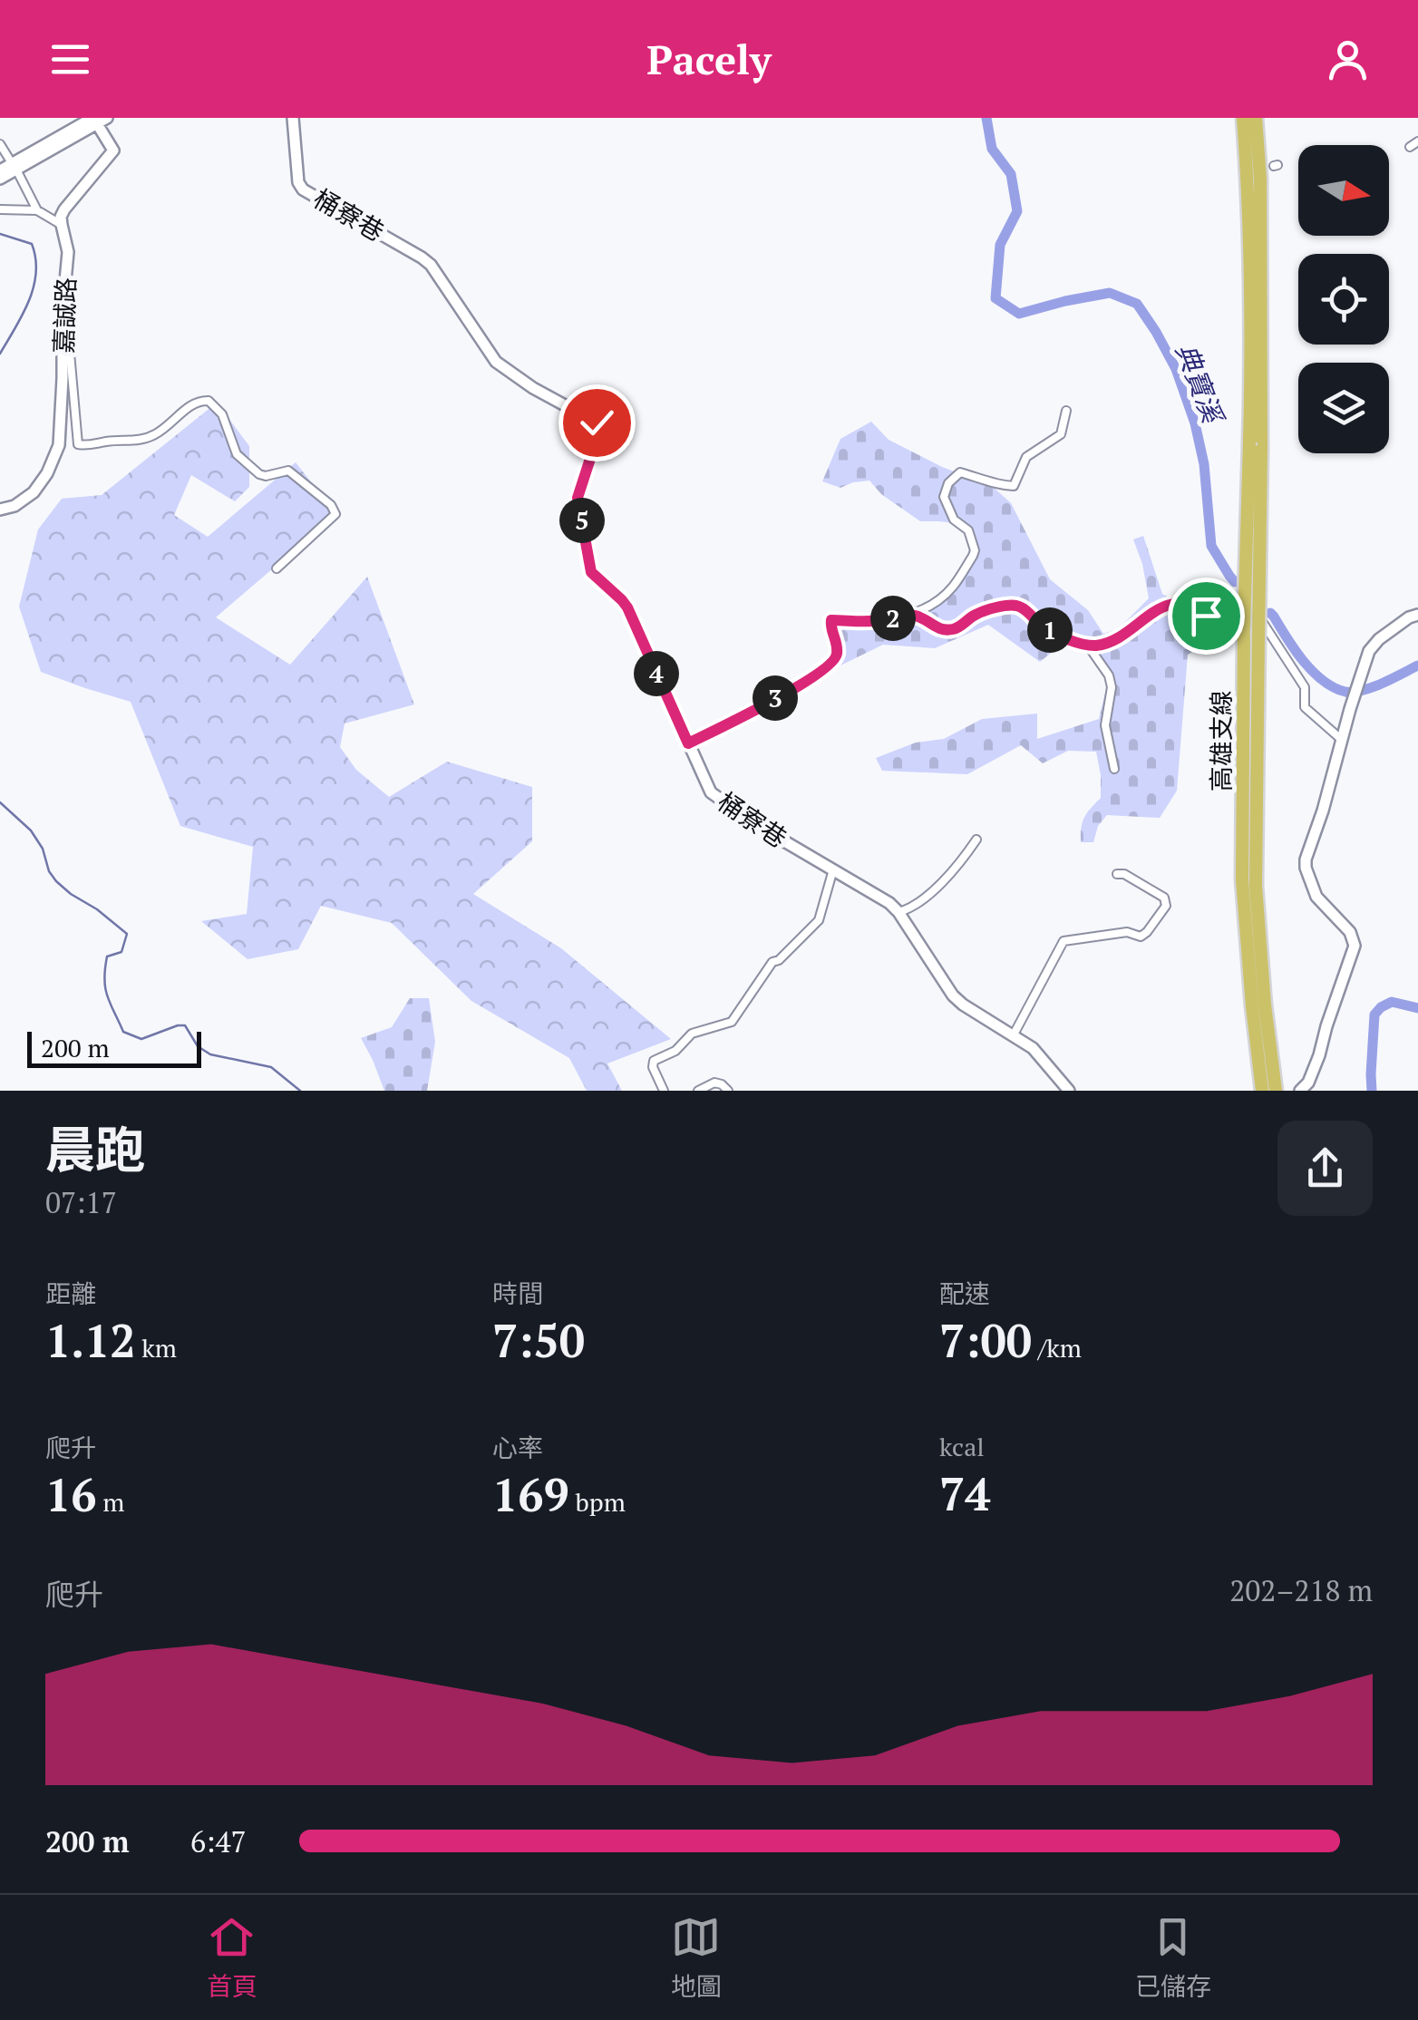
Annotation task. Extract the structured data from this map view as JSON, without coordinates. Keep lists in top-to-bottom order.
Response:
{
  "streets": {
    "highway": ["高雄支線"],
    "street": ["桶寮巷", "嘉誠路"]
  },
  "water": ["典寶溪"],
  "scale_bar": "200 m",
  "north": "right",
  "page": {
    "header": "Pacely",
    "pins": [
      "5",
      "2",
      "1",
      "4",
      "3"
    ],
    "scale": "200 m",
    "heading": ["晨跑", "07:17"],
    "stats": [
      ["距離", "1.12 km"],
      ["時間", "7:50"],
      ["配速", "7:00 /km"],
      ["爬升", "16 m"],
      ["心率", "169 bpm"],
      ["kcal", "74"]
    ],
    "chart": ["爬升", "202–218 m"],
    "list": [
      {
        "name": "200 m",
        "note": "6:47"
      }
    ],
    "tabs": ["首頁", "地圖", "已儲存"]
  }
}
